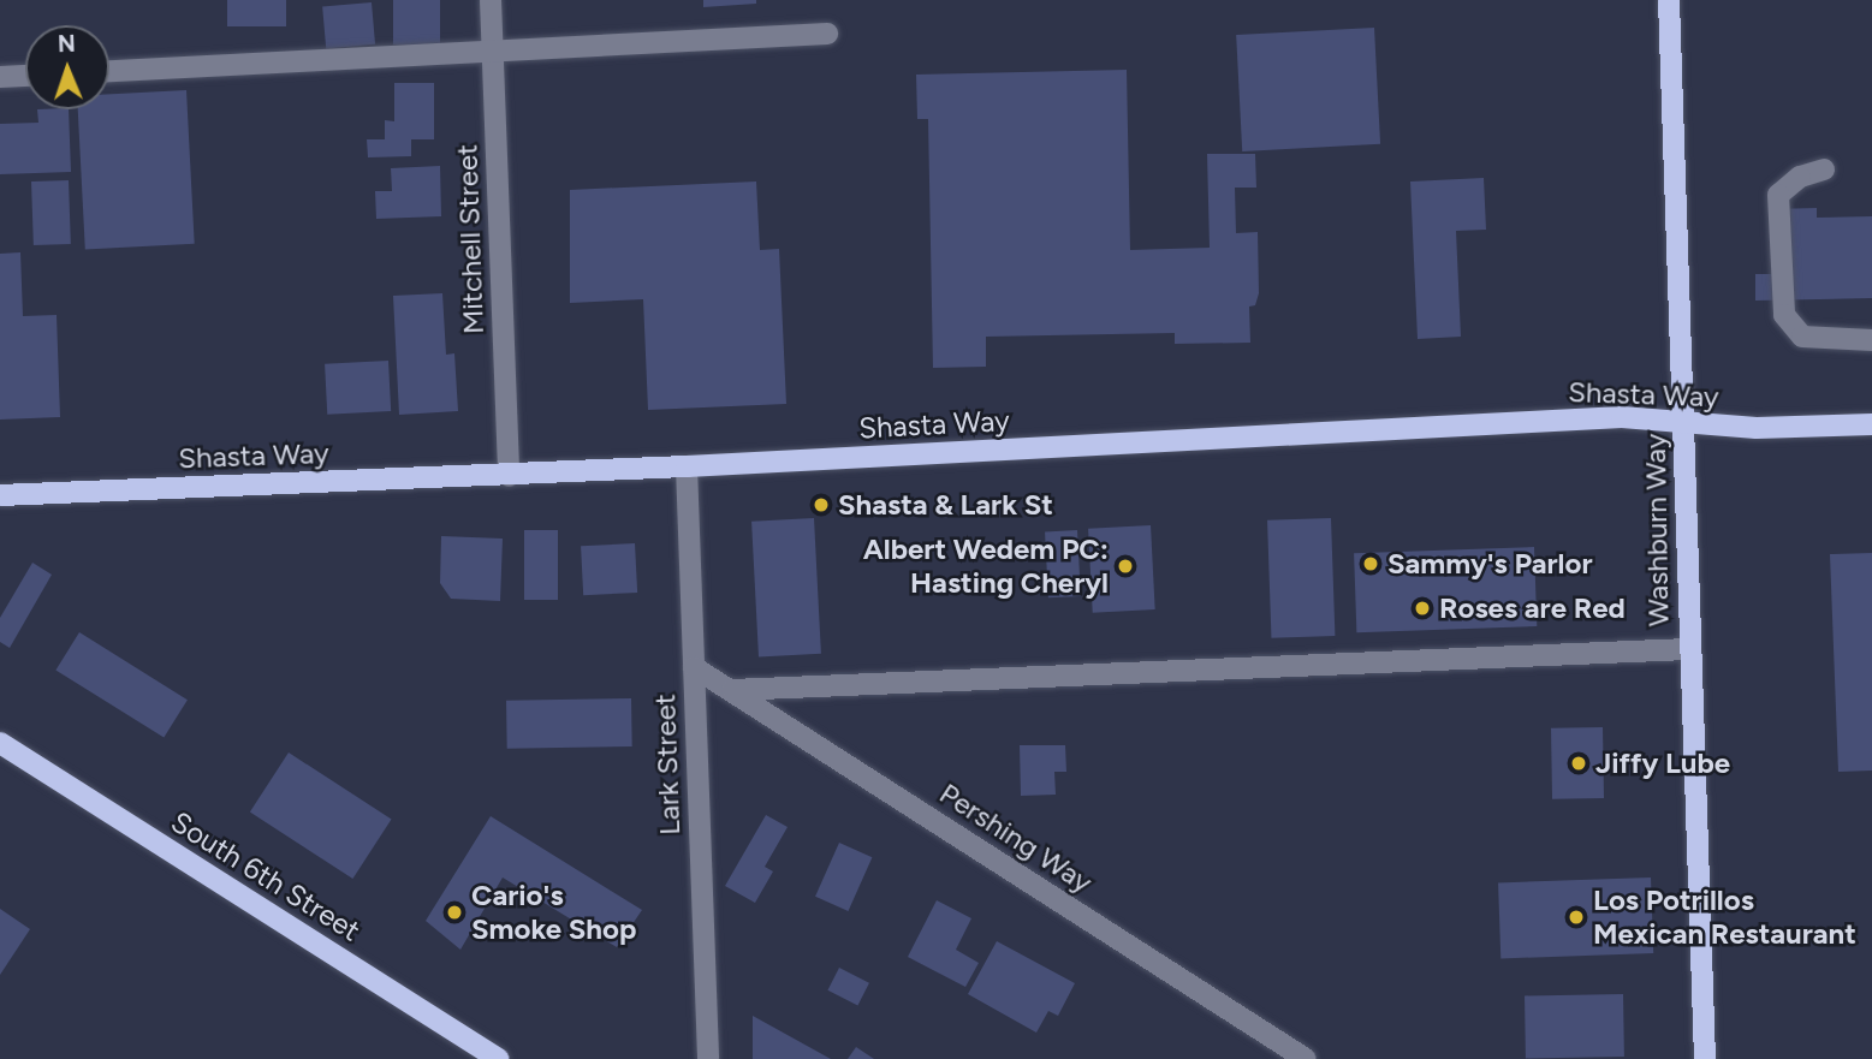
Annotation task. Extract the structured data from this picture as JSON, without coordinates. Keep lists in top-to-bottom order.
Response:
{
  "streets": {
    "main road": ["Shasta Way", "Washburn Way", "South 6th Street"],
    "street": ["Mitchell Street", "Lark Street", "Pershing Way"]
  },
  "crossings": [
    ["Mitchell Street", "Shasta Way"],
    ["Shasta Way", "Washburn Way"],
    ["Shasta Way", "Lark Street"],
    ["Lark Street", "Pershing Way"]
  ],
  "places": [
    "Shasta & Lark St",
    "Sammy's Parlor",
    "Albert Wedem PC: Hasting Cheryl",
    "Roses are Red",
    "Jiffy Lube",
    "Cario's Smoke Shop",
    "Los Potrillos Mexican Restaurant"
  ],
  "north": "top"
}
